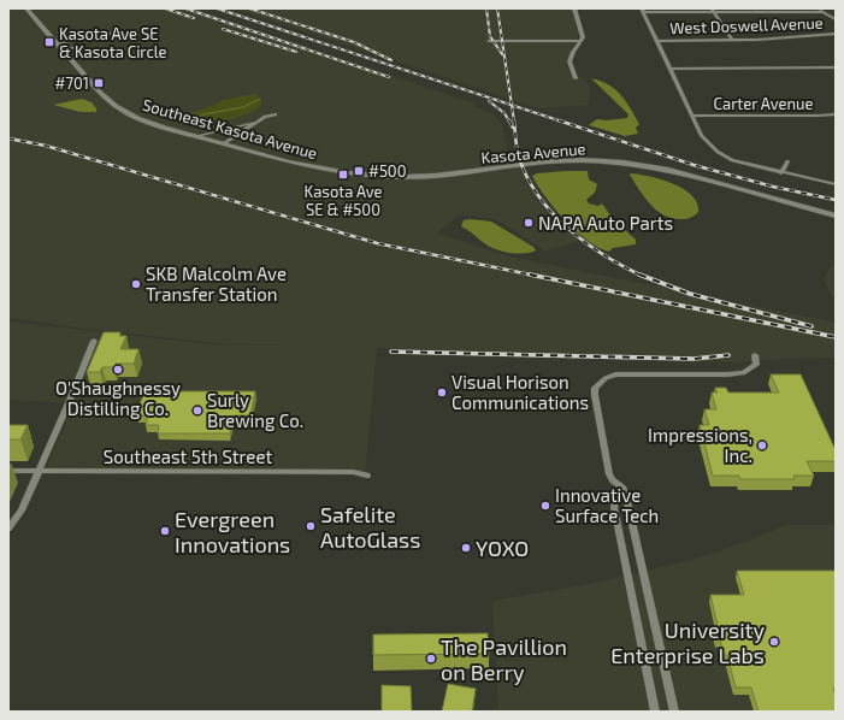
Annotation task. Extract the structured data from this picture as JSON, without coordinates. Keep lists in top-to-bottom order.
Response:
{
  "streets": {
    "street": [
      "West Doswell Avenue",
      "Carter Avenue",
      "Southeast Kasota Avenue",
      "Kasota Avenue",
      "Southeast 5th Street"
    ]
  },
  "crossings": [
    ["Southeast Kasota Avenue", "Kasota Avenue"]
  ],
  "places": {
    "transit": [
      "Kasota Ave SE & Kasota Circle",
      "#701",
      "#500",
      "Kasota Ave SE & #500"
    ],
    "other": [
      "NAPA Auto Parts",
      "SKB Malcolm Ave Transfer Station",
      "O'Shaughnessy Distilling Co.",
      "Visual Horison Communications",
      "Surly Brewing Co.",
      "Impressions, Inc.",
      "Innovative Surface Tech",
      "Safelite AutoGlass",
      "Evergreen Innovations",
      "YOXO",
      "University Enterprise Labs",
      "The Pavillion on Berry"
    ]
  }
}
